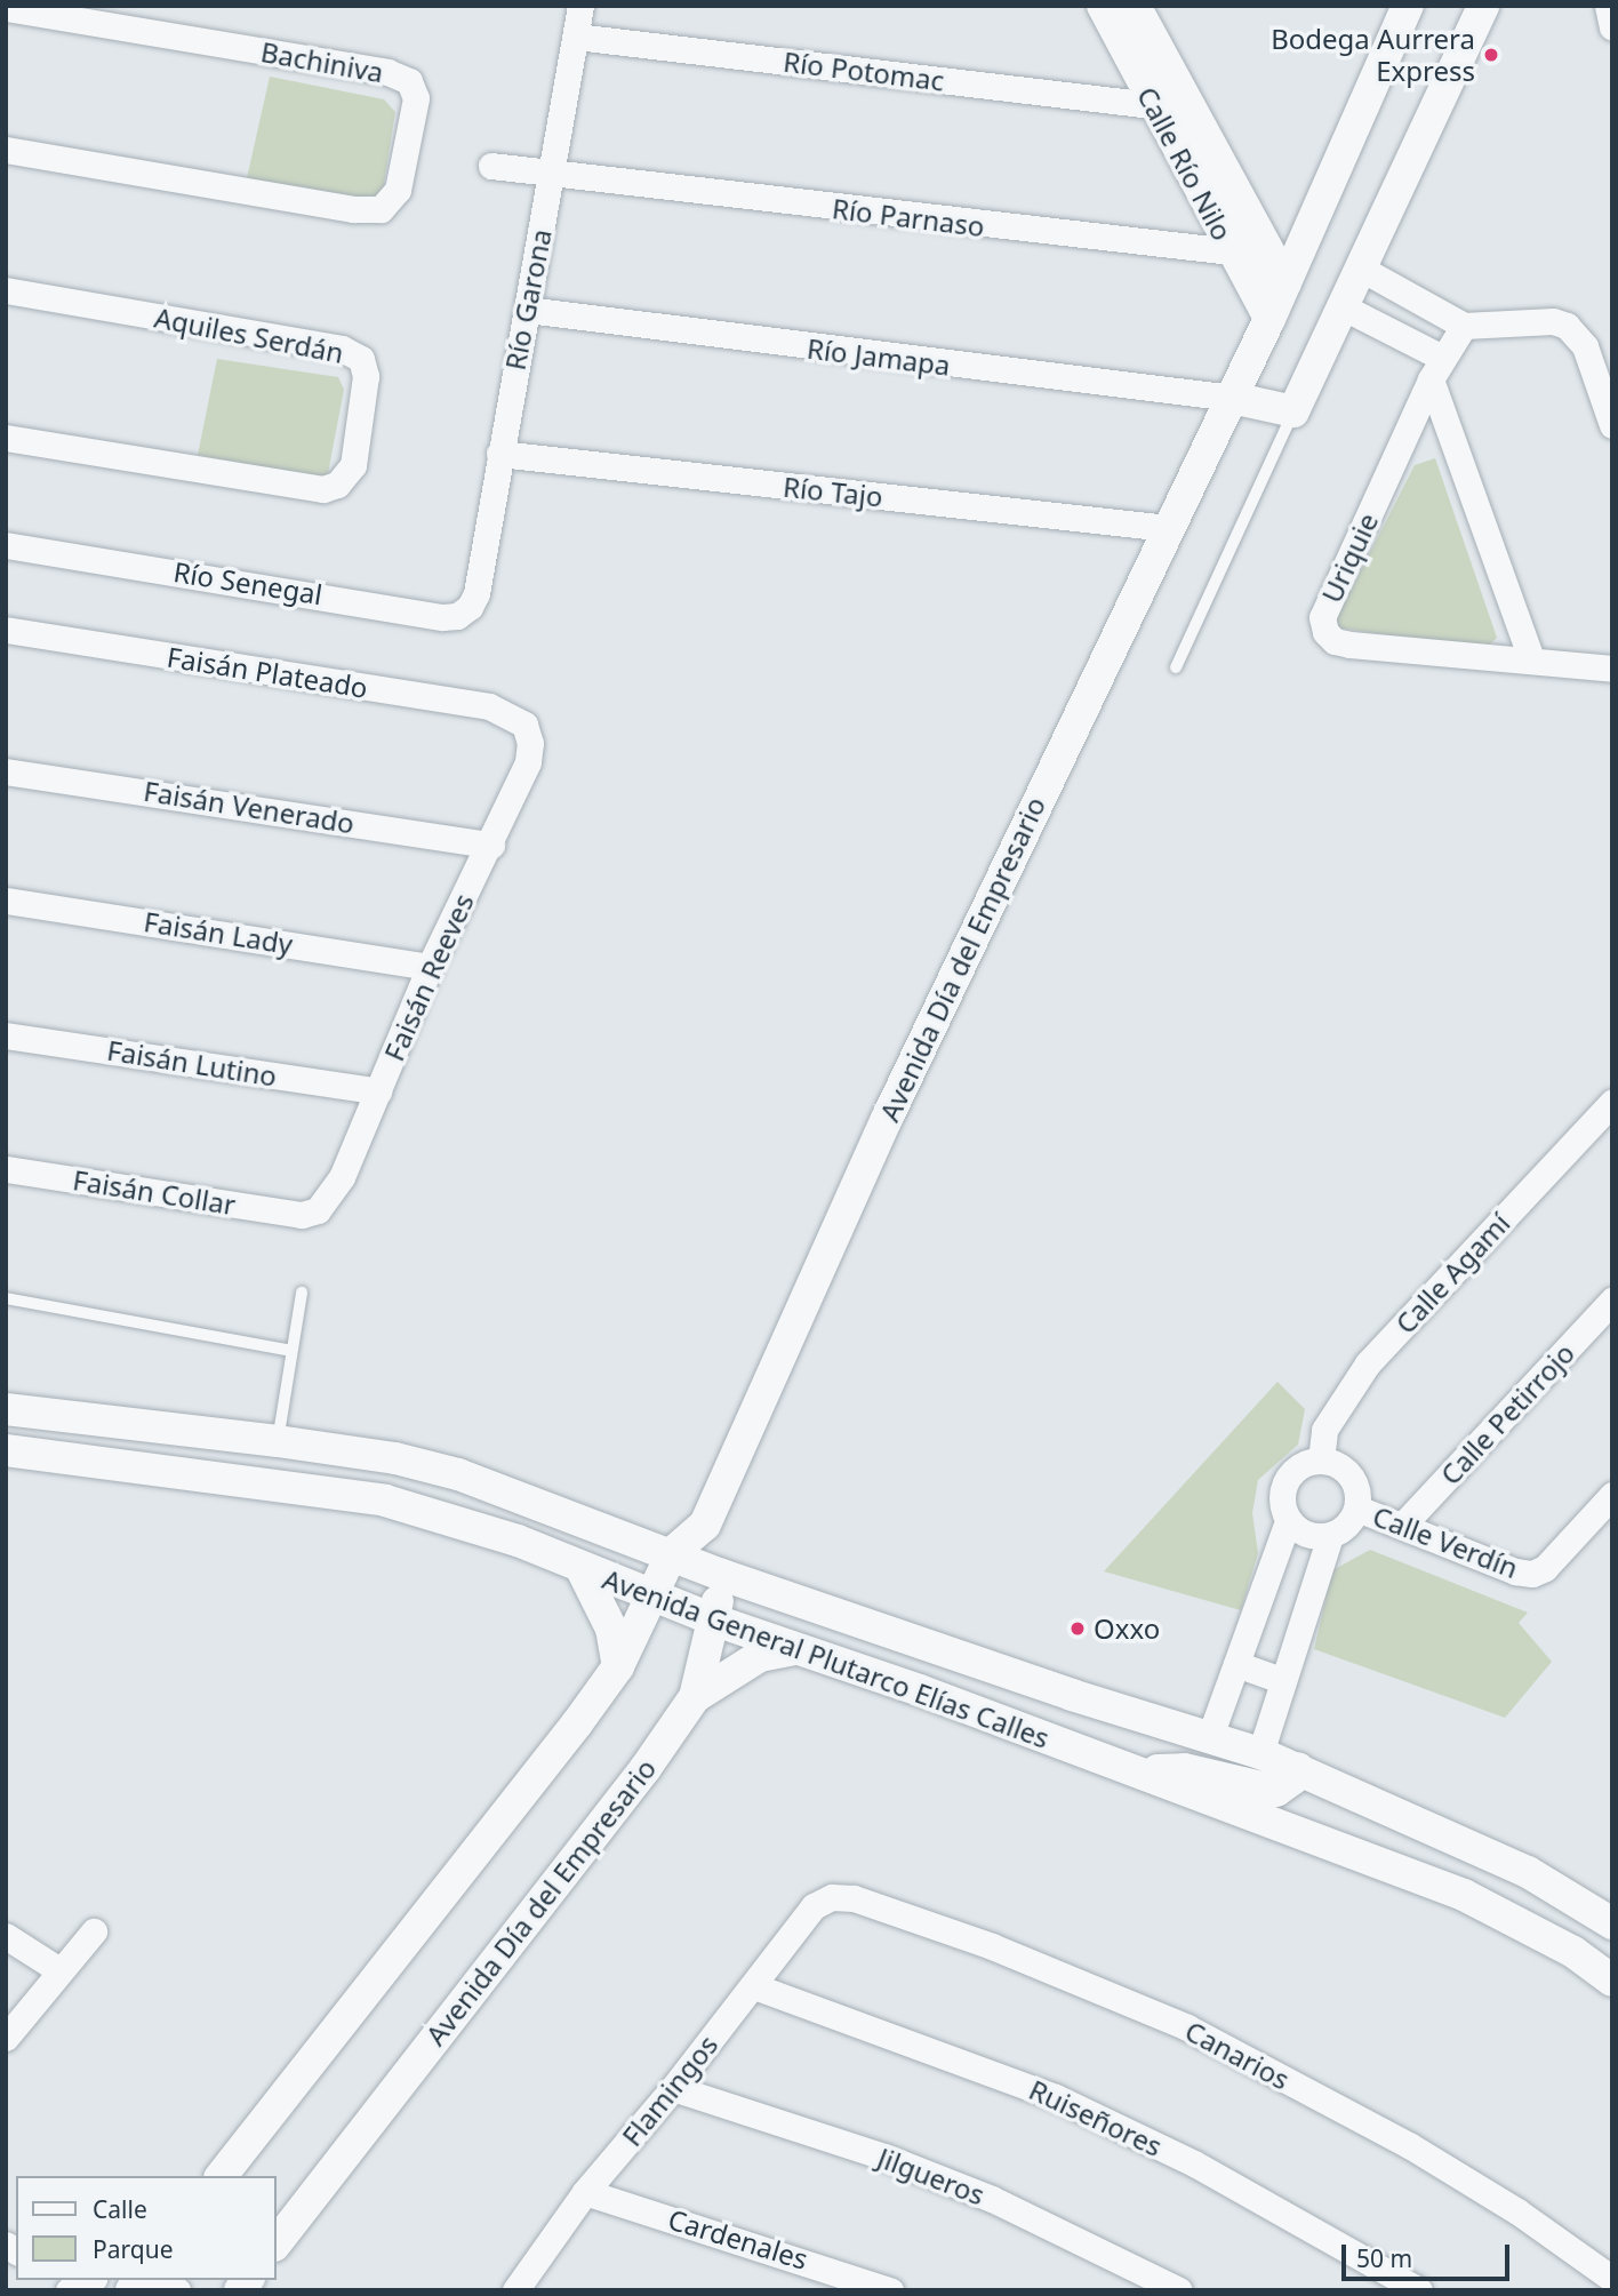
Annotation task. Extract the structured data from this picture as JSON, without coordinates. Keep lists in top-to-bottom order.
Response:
{
  "streets": {
    "street": [
      "Bachiniva",
      "Río Potomac",
      "Calle Río Nilo",
      "Río Parnaso",
      "Río Garona",
      "Aquiles Serdán",
      "Río Jamapa",
      "Río Tajo",
      "Uriquie",
      "Río Senegal",
      "Faisán Plateado",
      "Faisán Venerado",
      "Faisán Lady",
      "Avenida Día del Empresario",
      "Faisán Reeves",
      "Faisán Lutino",
      "Faisán Collar",
      "Calle Agamí",
      "Calle Petirrojo",
      "Calle Verdín",
      "Avenida General Plutarco Elías Calles",
      "Canarios",
      "Flamingos",
      "Ruiseñores",
      "Jilgueros",
      "Cardenales"
    ]
  },
  "crossings": [
    ["Río Potomac", "Calle Río Nilo"],
    ["Río Potomac", "Río Garona"],
    ["Calle Río Nilo", "Río Parnaso"],
    ["Calle Río Nilo", "Avenida Día del Empresario"],
    ["Río Parnaso", "Río Garona"],
    ["Río Garona", "Río Jamapa"],
    ["Río Garona", "Río Tajo"],
    ["Río Garona", "Río Senegal"],
    ["Río Jamapa", "Avenida Día del Empresario"],
    ["Río Tajo", "Avenida Día del Empresario"],
    ["Faisán Plateado", "Faisán Reeves"],
    ["Faisán Venerado", "Faisán Reeves"],
    ["Faisán Lady", "Faisán Reeves"],
    ["Avenida Día del Empresario", "Avenida General Plutarco Elías Calles"],
    ["Faisán Reeves", "Faisán Lutino"],
    ["Faisán Reeves", "Faisán Collar"],
    ["Calle Agamí", "Calle Verdín"],
    ["Calle Petirrojo", "Calle Verdín"],
    ["Canarios", "Flamingos"],
    ["Flamingos", "Ruiseñores"],
    ["Flamingos", "Jilgueros"],
    ["Flamingos", "Cardenales"]
  ],
  "places": ["Bodega Aurrera Express", "Oxxo"],
  "legend": ["Calle", "Parque"],
  "scale_bar": "50 m"
}
